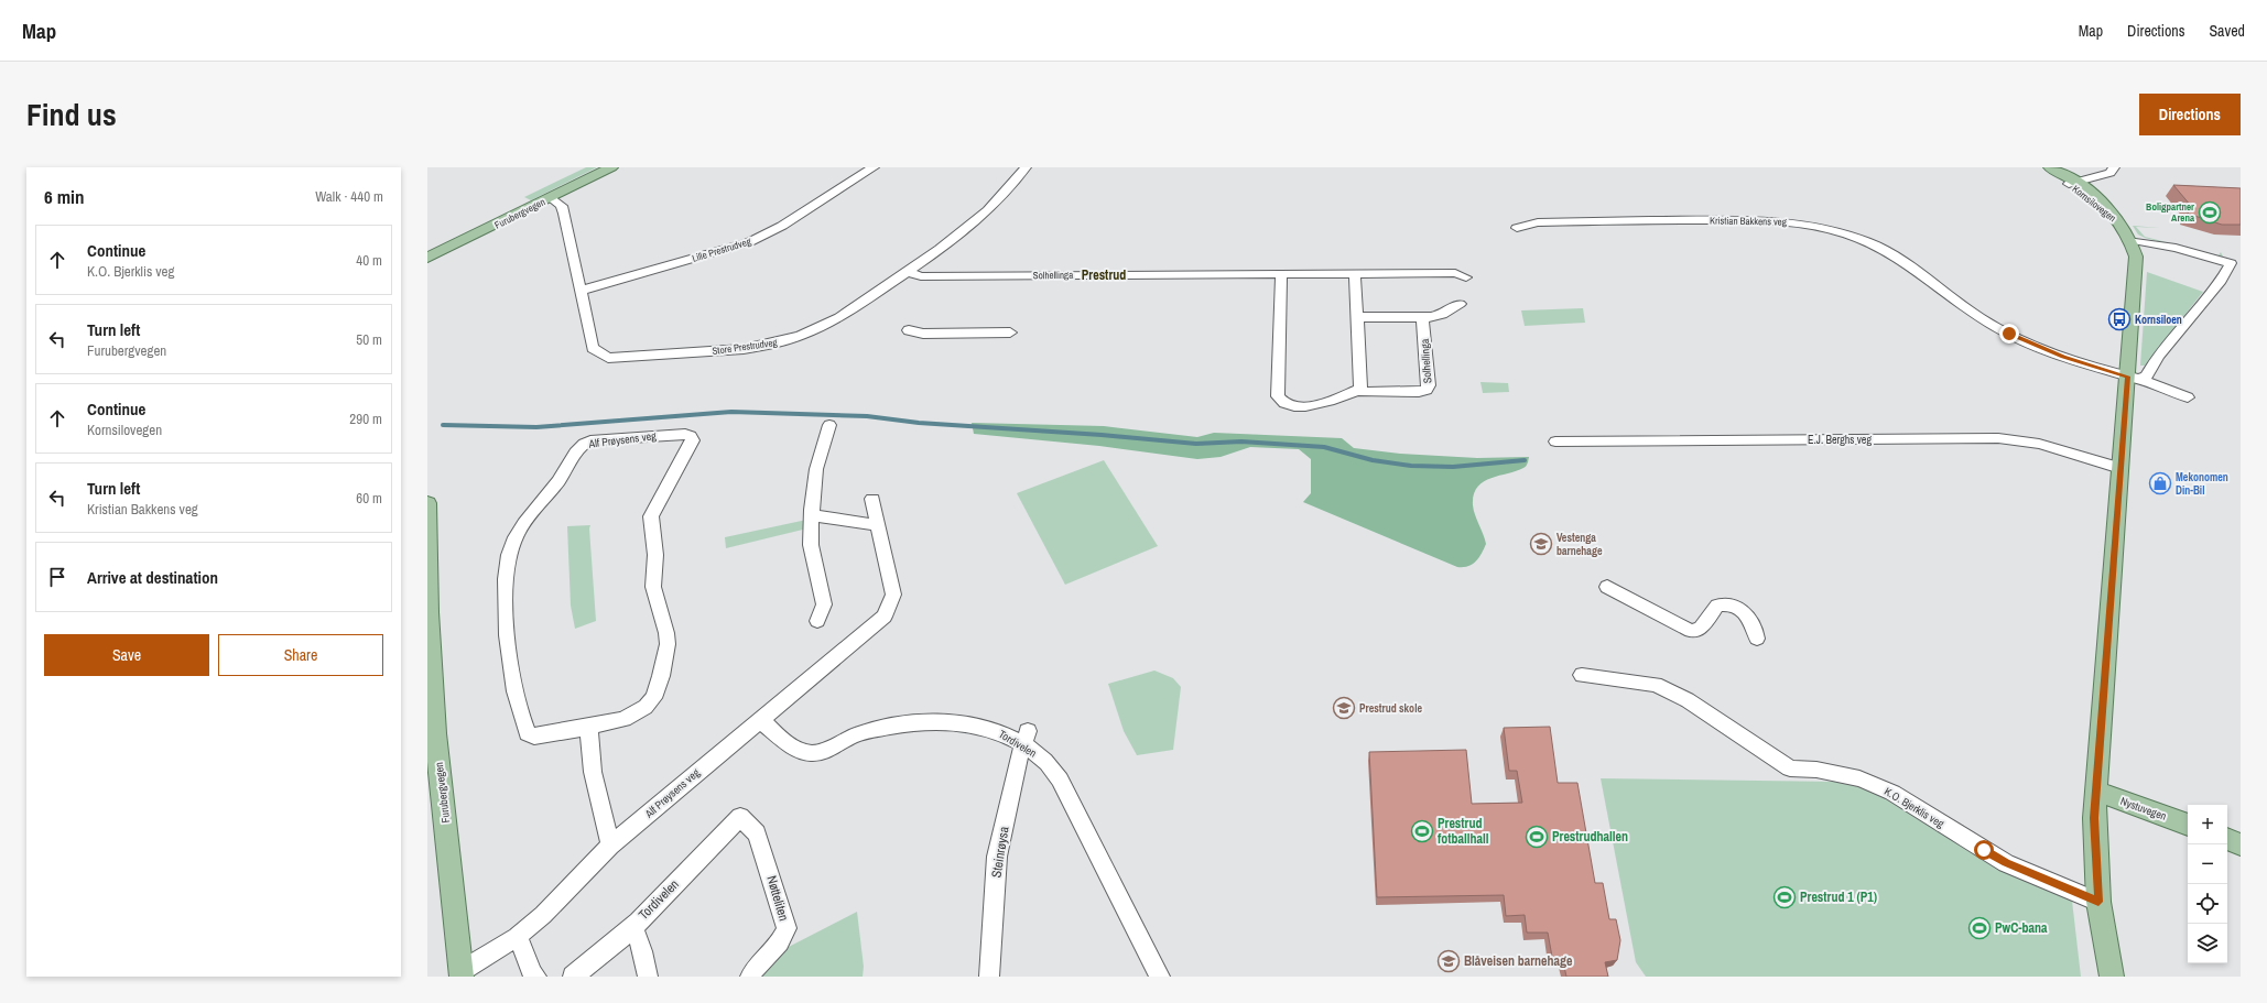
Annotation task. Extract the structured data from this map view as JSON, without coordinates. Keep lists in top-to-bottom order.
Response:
{
  "streets": {
    "main road": ["Kornsilovegen", "Furubergvegen", "Nystuvegen"],
    "street": [
      "Kristian Bakkens veg",
      "Lille Prestrudveg",
      "Solhellinga",
      "Store Prestrudveg",
      "Alf Prøysens veg",
      "E.J. Berghs veg",
      "Tordivelen",
      "K.O. Bjerklis veg",
      "Steinrøysa",
      "Nøtteliten"
    ]
  },
  "crossings": [
    ["Kornsilovegen", "Kristian Bakkens veg"],
    ["Kornsilovegen", "E.J. Berghs veg"],
    ["Kornsilovegen", "Nystuvegen"],
    ["Furubergvegen", "Store Prestrudveg"],
    ["Furubergvegen", "Alf Prøysens veg"],
    ["Lille Prestrudveg", "Store Prestrudveg"],
    ["Solhellinga", "Store Prestrudveg"],
    ["Alf Prøysens veg", "Tordivelen"],
    ["Tordivelen", "Steinrøysa"],
    ["Tordivelen", "Nøtteliten"]
  ],
  "districts": ["Prestrud"],
  "places": {
    "sports": [
      "Boligpartner Arena",
      "Prestrud fotballhall",
      "Prestrudhallen",
      "Prestrud 1 (P1)",
      "PwC-bana"
    ],
    "bus stop": ["Kornsiloen"],
    "shop": ["Mekonomen Din-Bil"],
    "school or university": ["Vestenga barnehage", "Prestrud skole", "Blåveisen barnehage"]
  },
  "page": {
    "header": "Map",
    "nav": ["Map", "Directions", "Saved"],
    "title": "Find us",
    "buttons": [
      "Directions",
      ["Save", "Share"]
    ],
    "heading": ["6 min", "Walk · 440 m"],
    "list": [
      ["Continue", "K.O. Bjerklis veg", "40 m"],
      ["Turn left", "Furubergvegen", "50 m"],
      ["Continue", "Kornsilovegen", "290 m"],
      ["Turn left", "Kristian Bakkens veg", "60 m"],
      "Arrive at destination"
    ],
    "map_buttons": ["+", "−"]
  }
}
